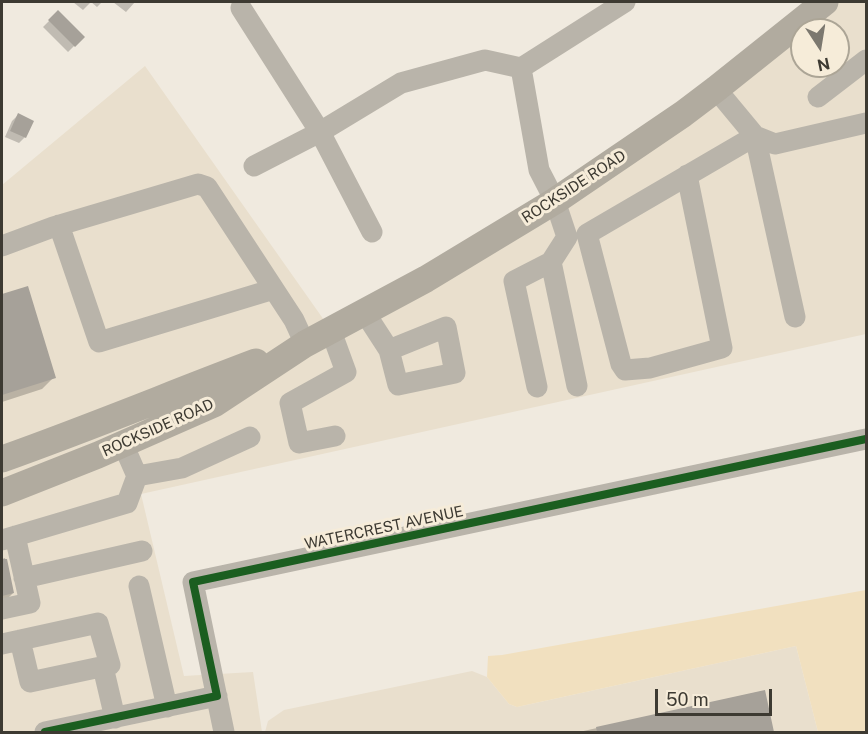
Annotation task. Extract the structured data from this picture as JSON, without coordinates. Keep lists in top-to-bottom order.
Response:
{
  "streets": {
    "main road": ["ROCKSIDE ROAD"],
    "street": ["WATERCREST AVENUE"]
  },
  "scale_bar": "50 m",
  "north": "bottom"
}
